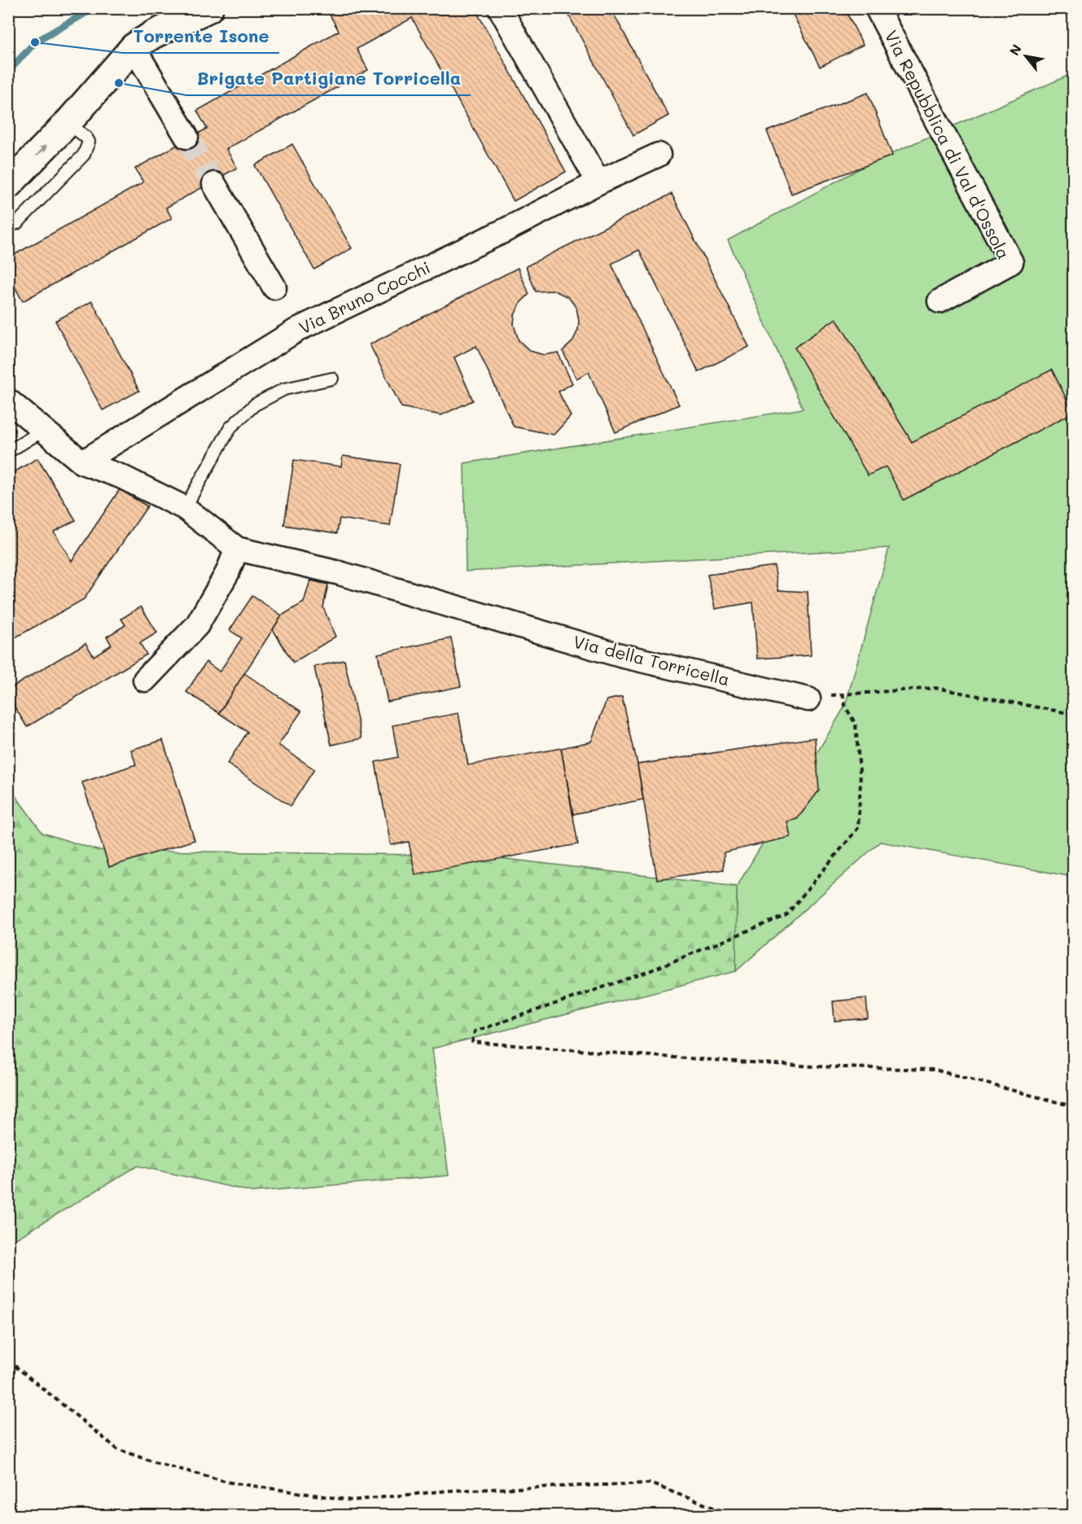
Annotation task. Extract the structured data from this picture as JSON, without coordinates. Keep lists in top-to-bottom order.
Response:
{
  "streets": {
    "street": ["Via Repubblica di Val d'Ossola", "Via Bruno Cocchi", "Via della Torricella"]
  },
  "crossings": [
    ["Via Bruno Cocchi", "Via della Torricella"]
  ],
  "places": ["Torrente Isone", "Brigate Partigiane Torricella"],
  "north": "top left"
}
